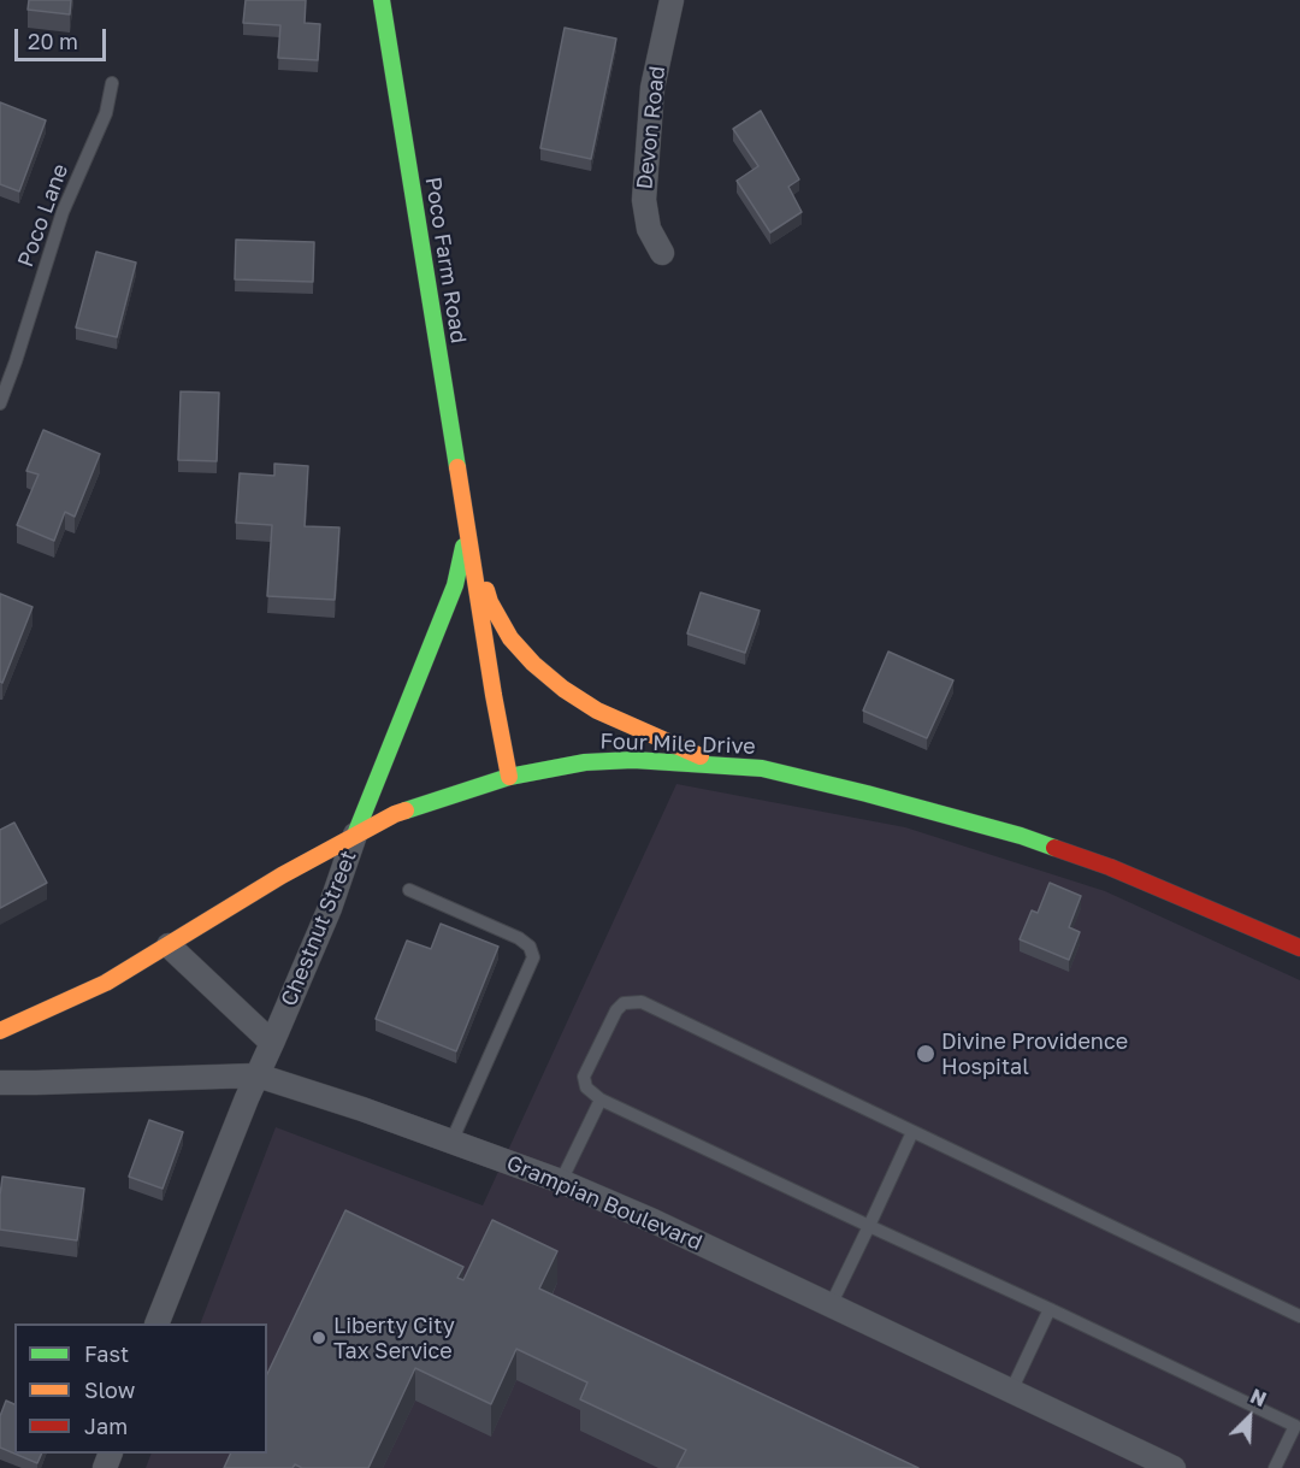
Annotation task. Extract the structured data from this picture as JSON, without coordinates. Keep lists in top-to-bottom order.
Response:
{
  "streets": {
    "street": [
      "Devon Road",
      "Poco Farm Road",
      "Four Mile Drive",
      "Chestnut Street",
      "Grampian Boulevard"
    ],
    "lane": ["Poco Lane"]
  },
  "crossings": [
    ["Poco Farm Road", "Chestnut Street"],
    ["Four Mile Drive", "Chestnut Street"],
    ["Chestnut Street", "Grampian Boulevard"]
  ],
  "places": ["Divine Providence Hospital", "Liberty City Tax Service"],
  "legend": ["Fast", "Slow", "Jam"],
  "scale_bar": "20 m",
  "north": "top right"
}
